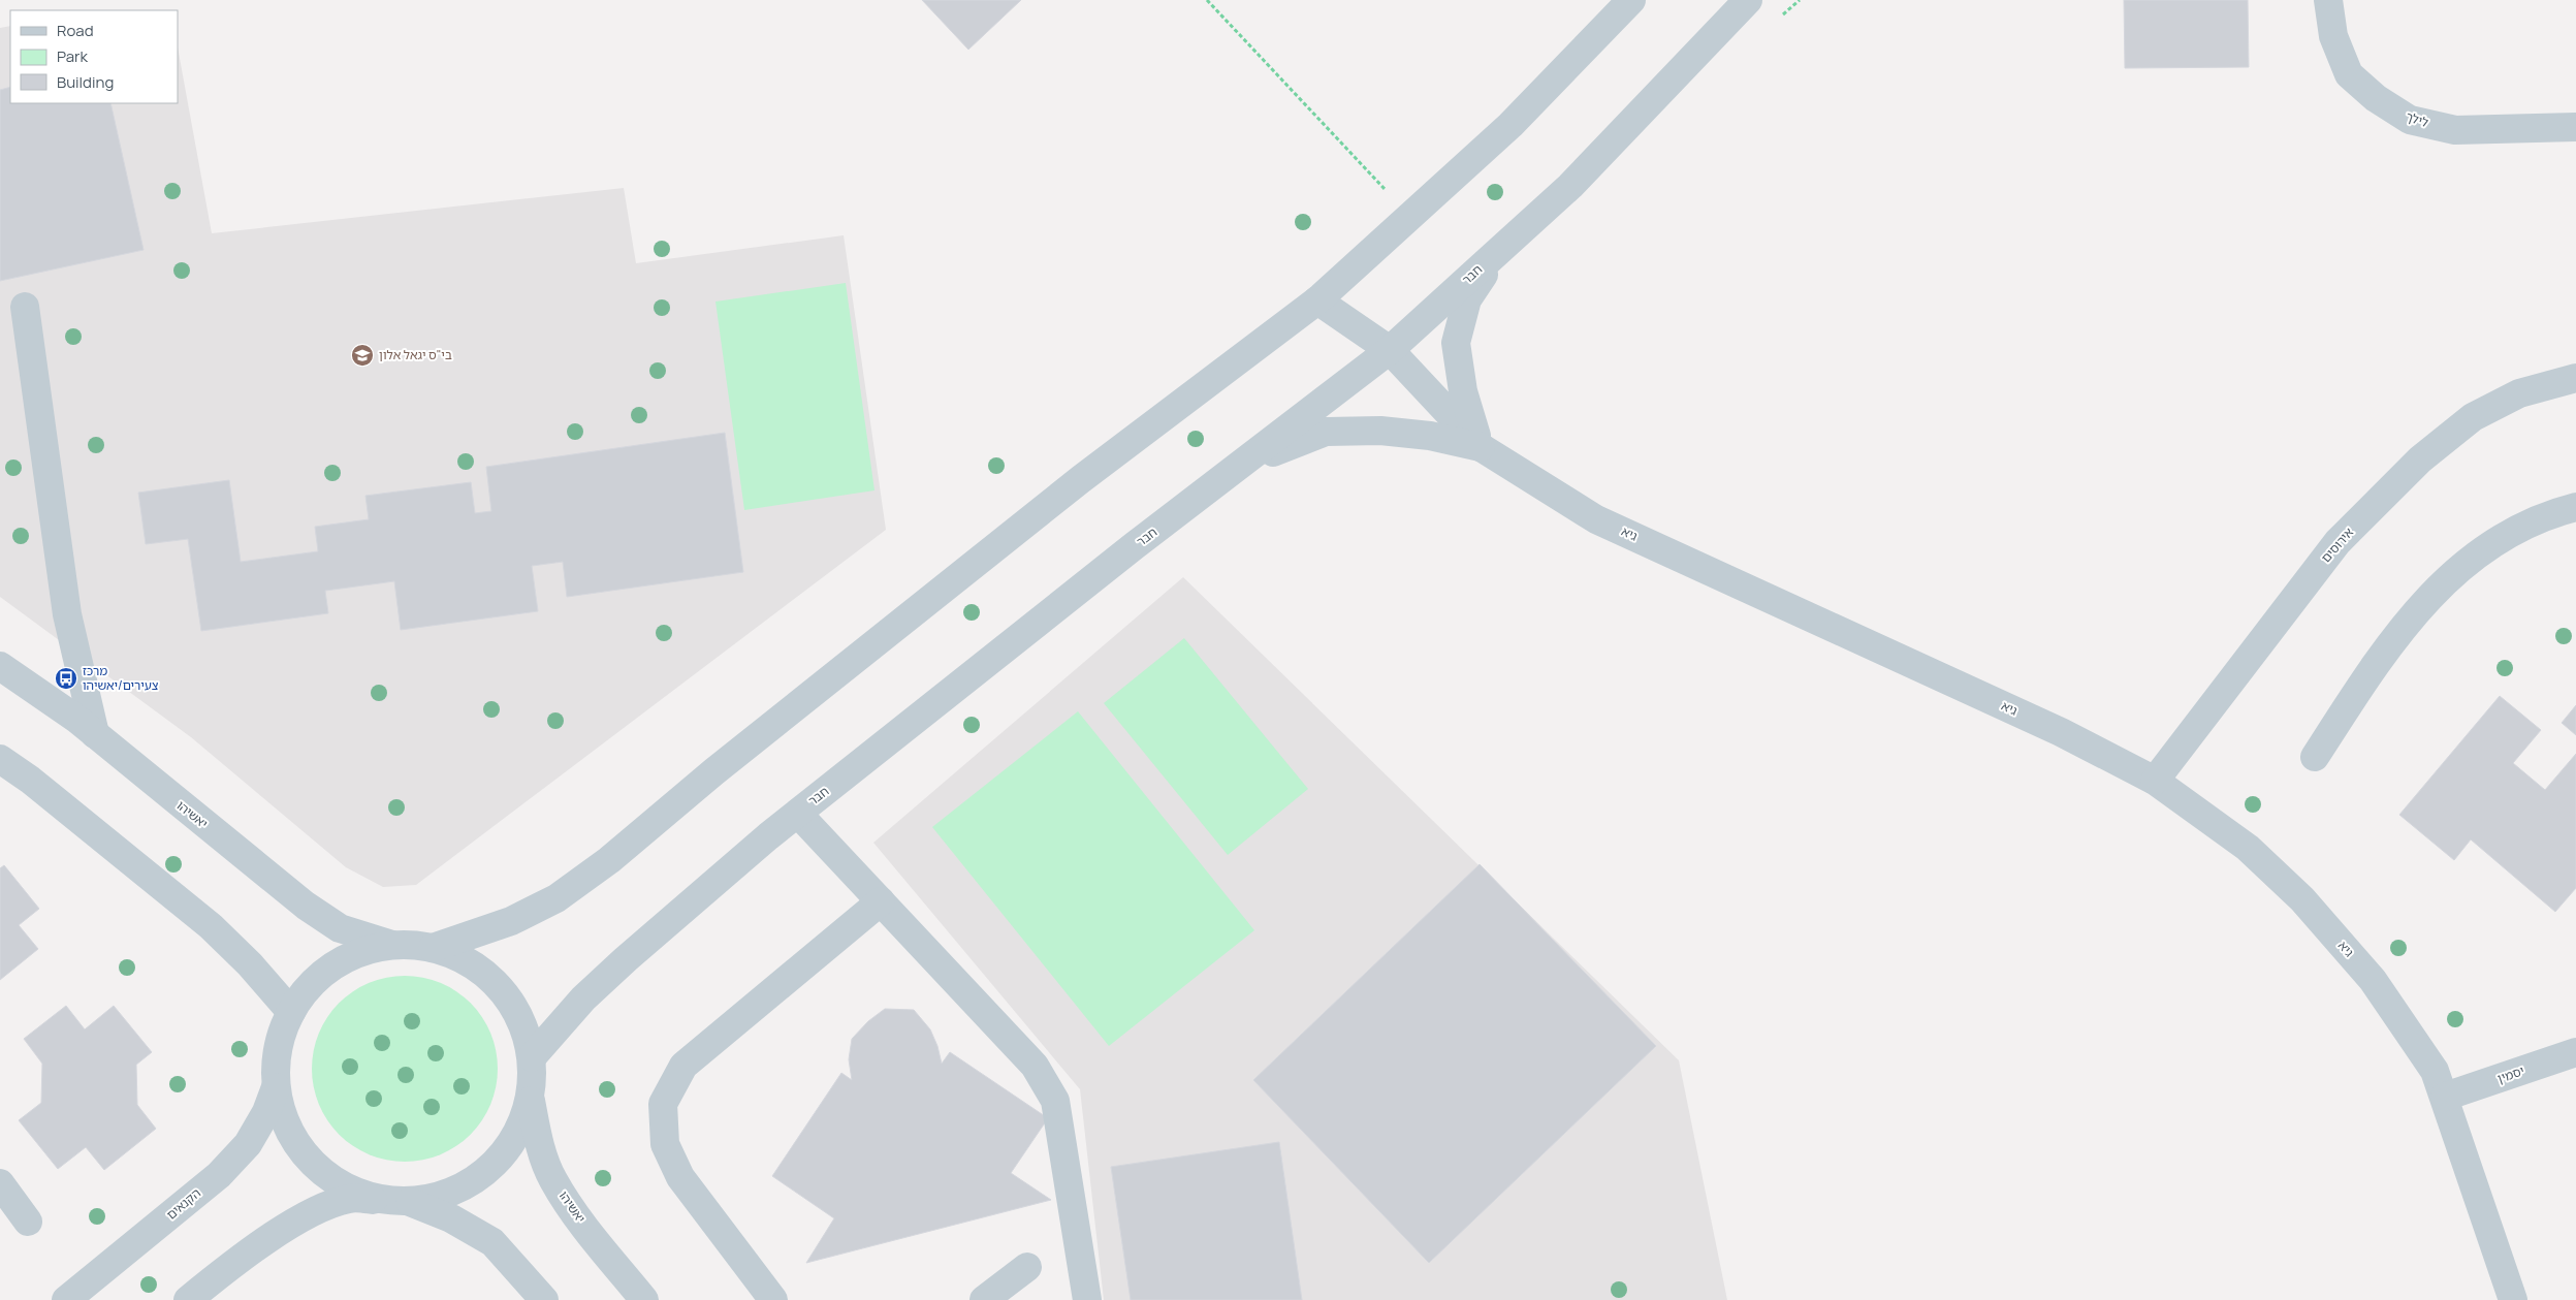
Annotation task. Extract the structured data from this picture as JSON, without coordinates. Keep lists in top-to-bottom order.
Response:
{
  "streets": {
    "street": [
      "לילך",
      "חבר",
      "גיא",
      "אירוסים",
      "יאשיהו",
      "יסמין",
      "הקנאים"
    ]
  },
  "crossings": [
    ["חבר", "גיא"],
    ["גיא", "אירוסים"],
    ["גיא", "יסמין"]
  ],
  "places": {
    "school or university": ["בי\"ס יגאל אלון"],
    "bus stop": ["מרכז צעירים/יאשיהו"]
  },
  "legend": ["Road", "Park", "Building"]
}
